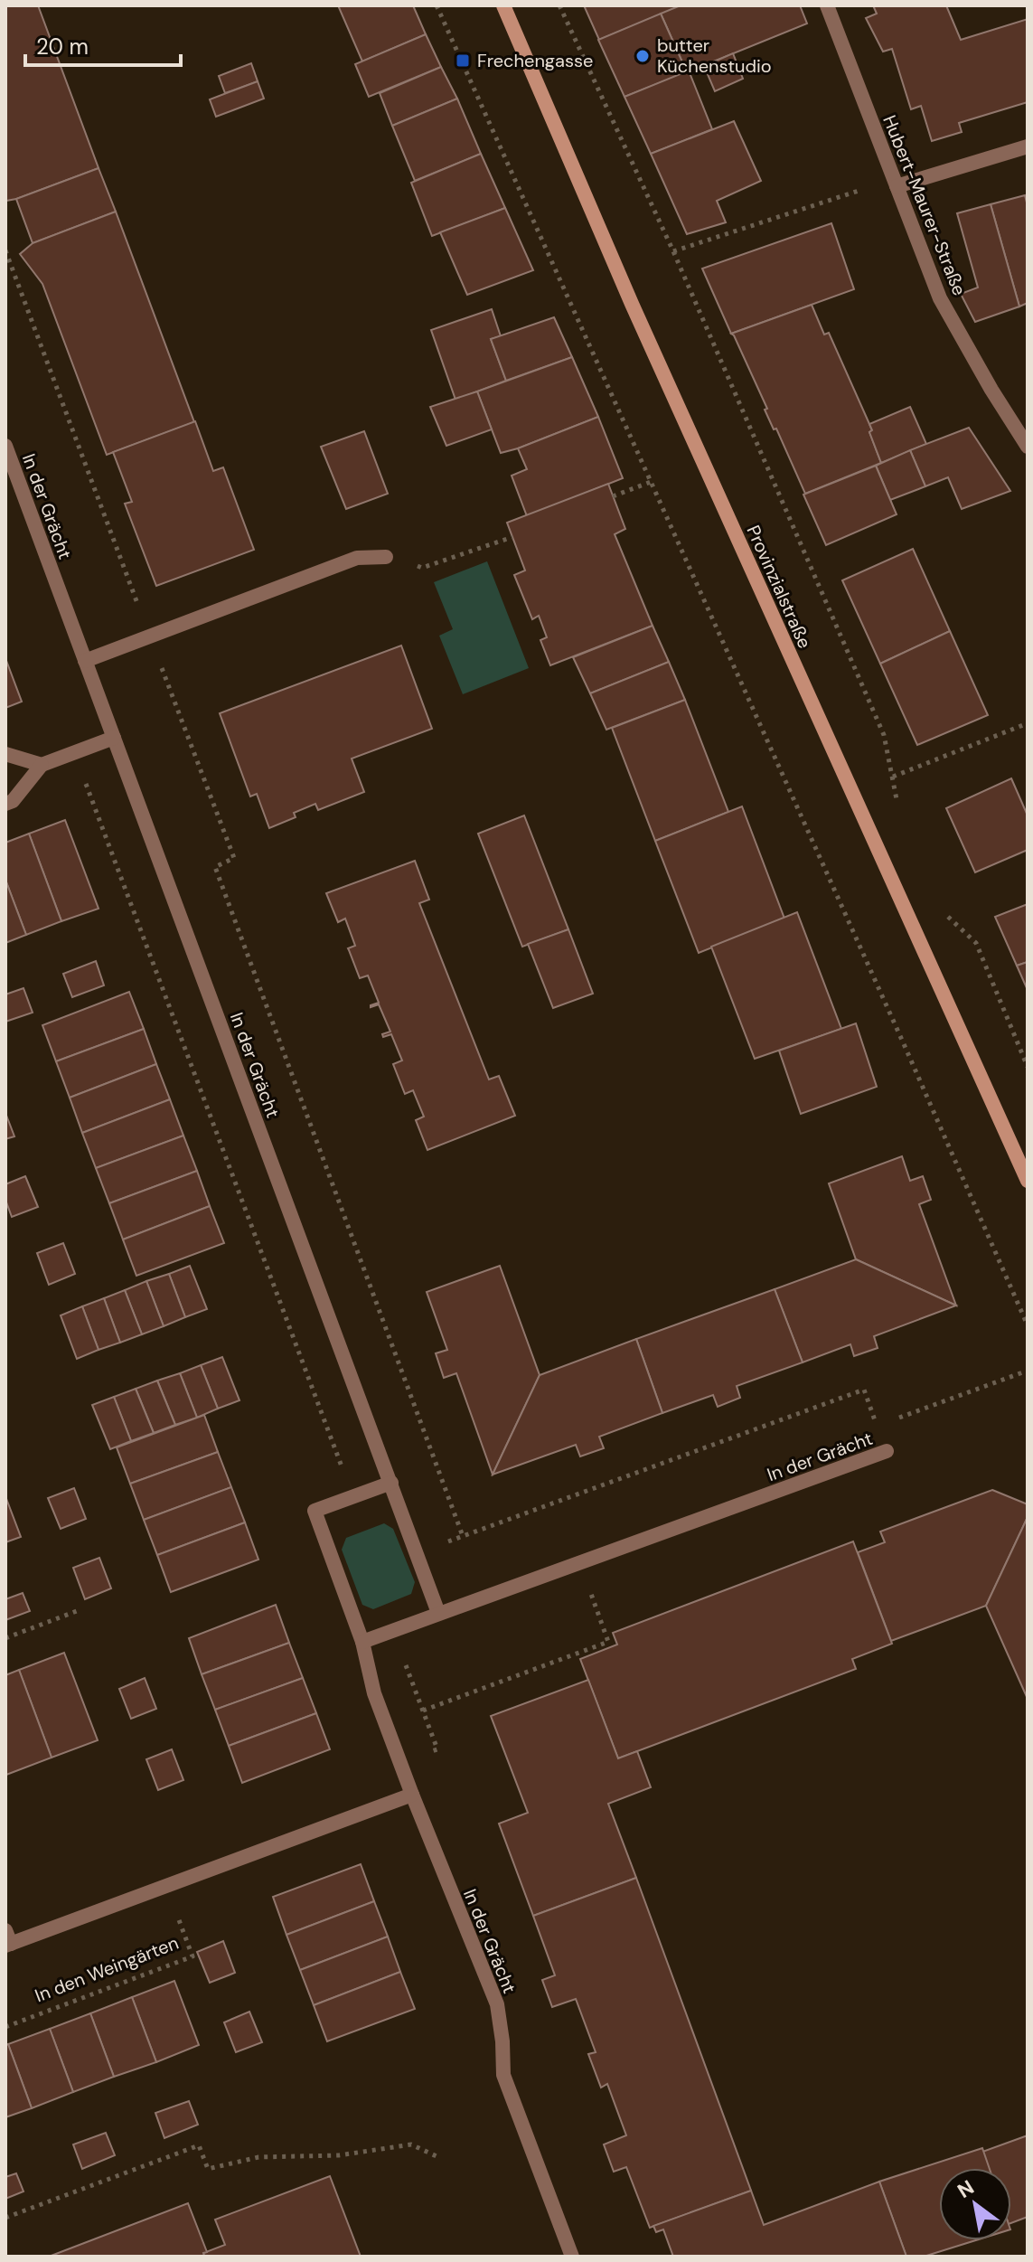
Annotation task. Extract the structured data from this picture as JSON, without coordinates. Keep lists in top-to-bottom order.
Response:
{
  "streets": {
    "main road": ["Provinzialstraße"],
    "street": ["Hubert-Maurer-Straße", "In der Grächt"],
    "path": ["In den Weingärten"]
  },
  "places": {
    "other": ["butter Küchenstudio"],
    "transit": ["Frechengasse"]
  },
  "scale_bar": "20 m",
  "north": "top left"
}
